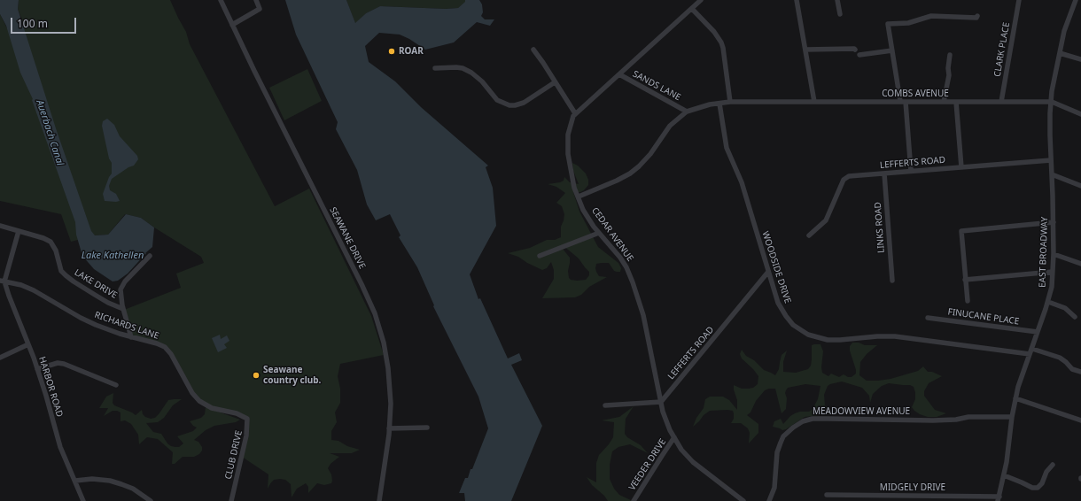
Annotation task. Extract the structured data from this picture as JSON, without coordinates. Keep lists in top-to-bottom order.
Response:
{
  "streets": {
    "street": [
      "CLARK PLACE",
      "SANDS LANE",
      "COMBS AVENUE",
      "LEFFERTS ROAD",
      "LINKS ROAD",
      "CEDAR AVENUE",
      "SEAWANE DRIVE",
      "EAST BROADWAY",
      "WOODSIDE DRIVE",
      "LAKE DRIVE",
      "FINUCANE PLACE",
      "RICHARDS LANE",
      "HARBOR ROAD",
      "MEADOWVIEW AVENUE",
      "CLUB DRIVE",
      "VEEDER DRIVE",
      "MIDGELY DRIVE"
    ]
  },
  "crossings": [
    ["CLARK PLACE", "COMBS AVENUE"],
    ["SANDS LANE", "COMBS AVENUE"],
    ["SANDS LANE", "CEDAR AVENUE"],
    ["COMBS AVENUE", "EAST BROADWAY"],
    ["COMBS AVENUE", "WOODSIDE DRIVE"],
    ["LEFFERTS ROAD", "LINKS ROAD"],
    ["LEFFERTS ROAD", "CEDAR AVENUE"],
    ["LEFFERTS ROAD", "EAST BROADWAY"],
    ["LEFFERTS ROAD", "WOODSIDE DRIVE"],
    ["CEDAR AVENUE", "VEEDER DRIVE"],
    ["EAST BROADWAY", "WOODSIDE DRIVE"],
    ["EAST BROADWAY", "FINUCANE PLACE"],
    ["EAST BROADWAY", "MEADOWVIEW AVENUE"],
    ["EAST BROADWAY", "MIDGELY DRIVE"],
    ["RICHARDS LANE", "HARBOR ROAD"],
    ["RICHARDS LANE", "CLUB DRIVE"]
  ],
  "water": ["Auerbach Canal", "Lake Kathellen"],
  "places": ["ROAR", "Seawane country club."],
  "scale_bar": "100 m"
}
